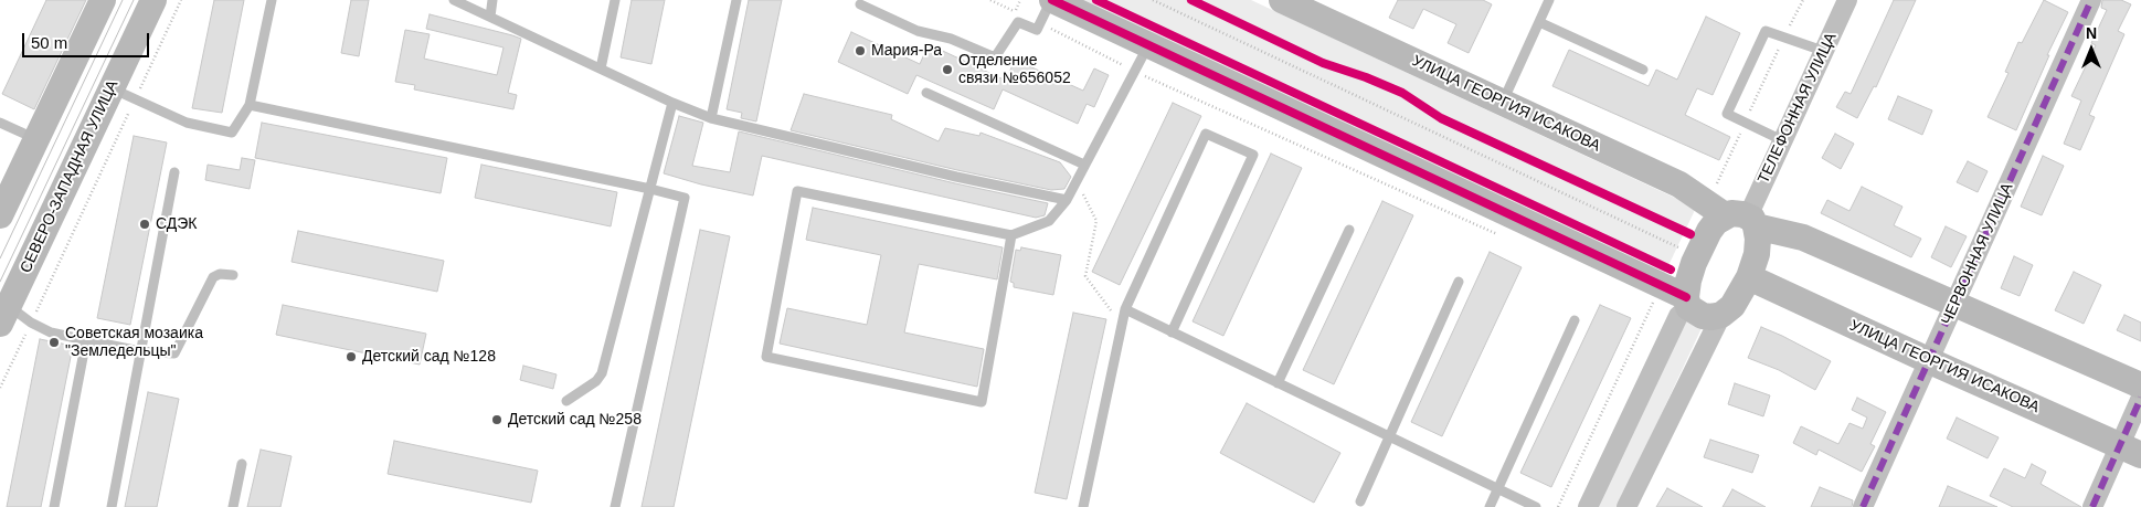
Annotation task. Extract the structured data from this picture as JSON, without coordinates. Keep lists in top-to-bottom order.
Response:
{
  "streets": {
    "street": [
      "УЛИЦА ГЕОРГИЯ ИСАКОВА",
      "ТЕЛЕФОННАЯ УЛИЦА",
      "СЕВЕРО-ЗАПАДНАЯ УЛИЦА",
      "ЧЕРВОННАЯ УЛИЦА"
    ]
  },
  "crossings": [
    ["УЛИЦА ГЕОРГИЯ ИСАКОВА", "ТЕЛЕФОННАЯ УЛИЦА"],
    ["УЛИЦА ГЕОРГИЯ ИСАКОВА", "ЧЕРВОННАЯ УЛИЦА"]
  ],
  "places": [
    "Мария-Ра",
    "Отделение связи №656052",
    "СДЭК",
    "Советская мозаика \"Земледельцы\"",
    "Детский сад №128",
    "Детский сад №258"
  ],
  "scale_bar": "50 m",
  "north": "top"
}
